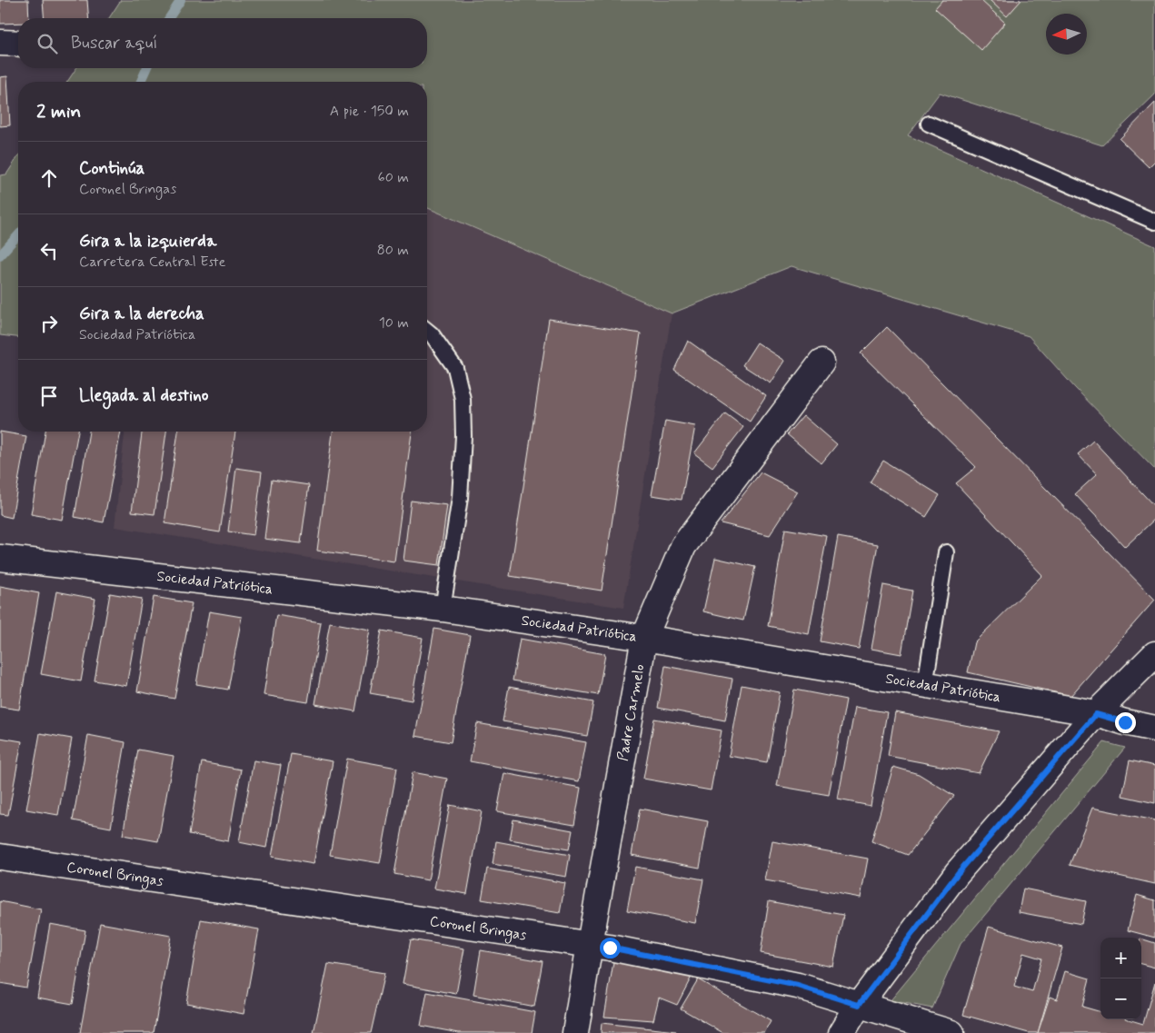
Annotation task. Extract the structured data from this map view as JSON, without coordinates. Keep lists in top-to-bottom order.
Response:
{
  "streets": {
    "street": ["Sociedad Patriótica", "Padre Carmelo", "Coronel Bringas"]
  },
  "crossings": [
    ["Sociedad Patriótica", "Padre Carmelo"],
    ["Padre Carmelo", "Coronel Bringas"]
  ],
  "north": "left",
  "page": {
    "search": "Buscar aquí",
    "heading": ["2 min", "A pie · 150 m"],
    "list": [
      ["Continúa", "Coronel Bringas", "60 m"],
      ["Gira a la izquierda", "Carretera Central Este", "80 m"],
      ["Gira a la derecha", "Sociedad Patriótica", "10 m"],
      "Llegada al destino"
    ],
    "map_buttons": ["+", "−"]
  }
}
